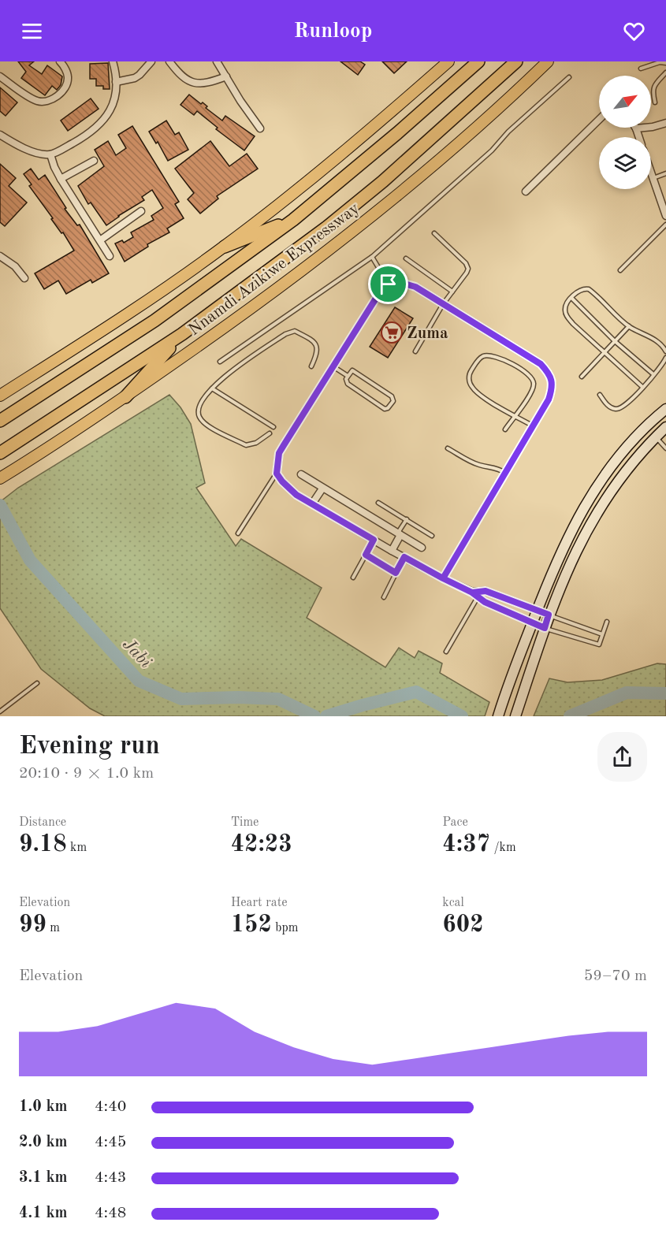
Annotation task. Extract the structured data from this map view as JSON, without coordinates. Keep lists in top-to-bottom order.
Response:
{
  "streets": {
    "highway": ["Nnamdi Azikiwe Expressway"]
  },
  "water": ["Jabi"],
  "places": {
    "supermarket": ["Zuma"]
  },
  "north": "top right",
  "page": {
    "header": "Runloop",
    "heading": ["Evening run", "20:10 · 9 × 1.0 km"],
    "stats": [
      ["Distance", "9.18 km"],
      ["Time", "42:23"],
      ["Pace", "4:37 /km"],
      ["Elevation", "99 m"],
      ["Heart rate", "152 bpm"],
      ["kcal", "602"]
    ],
    "chart": ["Elevation", "59–70 m"],
    "list": [
      {
        "name": "1.0 km",
        "note": "4:40"
      },
      {
        "name": "2.0 km",
        "note": "4:45"
      },
      {
        "name": "3.1 km",
        "note": "4:43"
      },
      {
        "name": "4.1 km",
        "note": "4:48"
      }
    ]
  }
}
